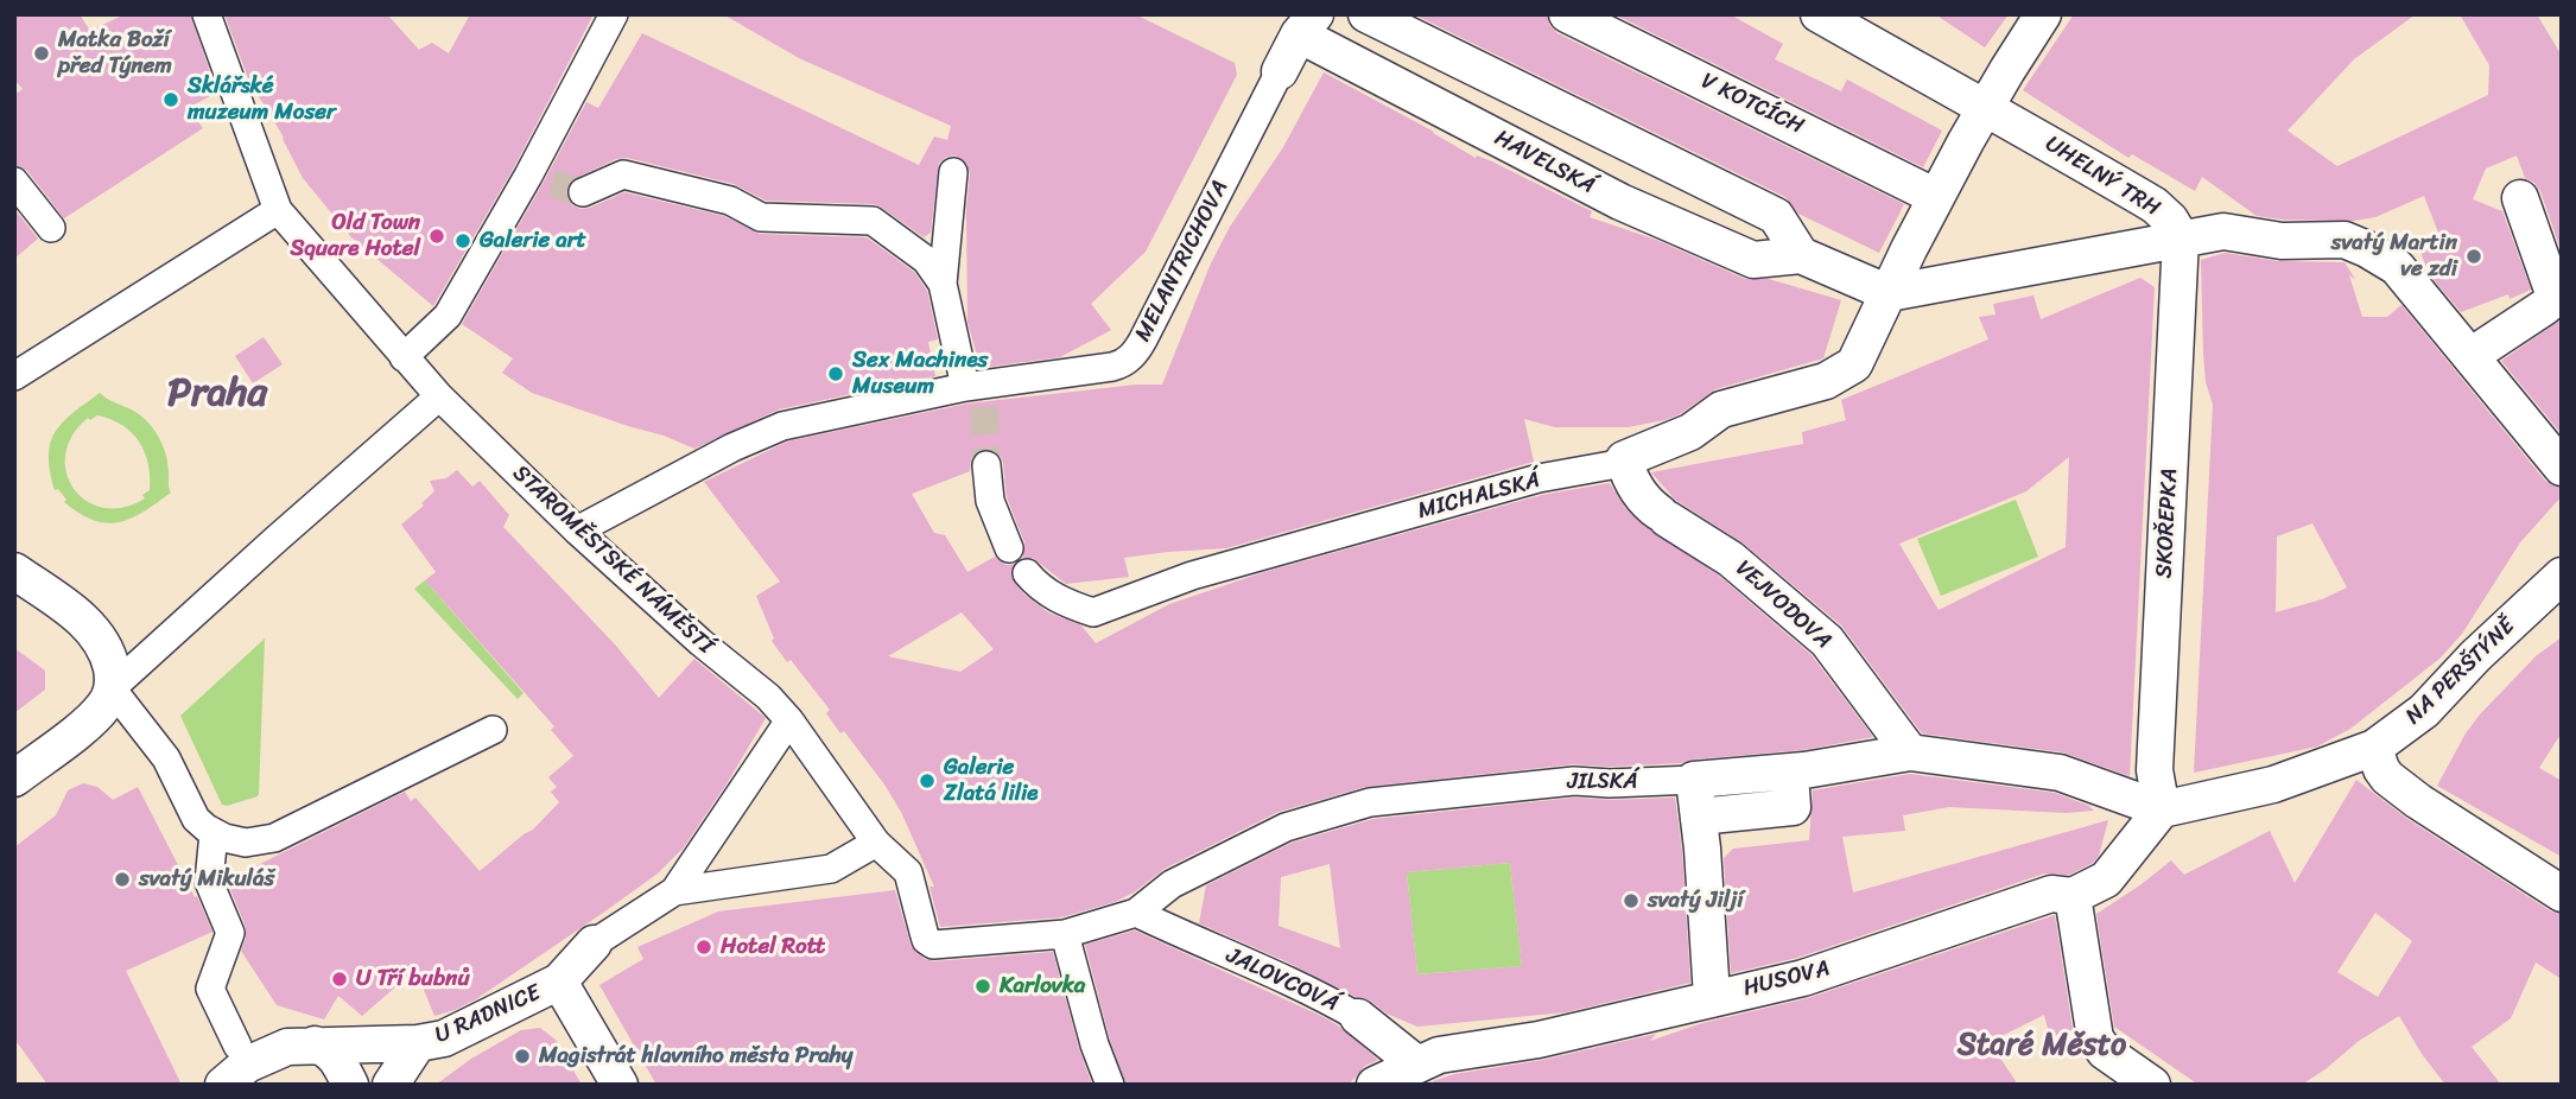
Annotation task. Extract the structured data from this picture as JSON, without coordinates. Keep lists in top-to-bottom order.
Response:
{
  "streets": {
    "street": [
      "V KOTCÍCH",
      "HAVELSKÁ",
      "UHELNÝ TRH",
      "MELANTRICHOVA",
      "MICHALSKÁ",
      "SKOŘEPKA",
      "STAROMĚSTSKÉ NÁMĚSTÍ",
      "VEJVODOVA",
      "NA PERŠTÝNĚ",
      "JILSKÁ",
      "HUSOVA",
      "JALOVCOVÁ",
      "U RADNICE"
    ]
  },
  "crossings": [
    ["HAVELSKÁ", "UHELNÝ TRH"],
    ["HAVELSKÁ", "MELANTRICHOVA"],
    ["HAVELSKÁ", "MICHALSKÁ"],
    ["UHELNÝ TRH", "MICHALSKÁ"],
    ["UHELNÝ TRH", "SKOŘEPKA"],
    ["MELANTRICHOVA", "STAROMĚSTSKÉ NÁMĚSTÍ"],
    ["MICHALSKÁ", "VEJVODOVA"],
    ["SKOŘEPKA", "NA PERŠTÝNĚ"],
    ["SKOŘEPKA", "JILSKÁ"],
    ["SKOŘEPKA", "HUSOVA"],
    ["STAROMĚSTSKÉ NÁMĚSTÍ", "JILSKÁ"],
    ["VEJVODOVA", "JILSKÁ"],
    ["NA PERŠTÝNĚ", "JILSKÁ"],
    ["NA PERŠTÝNĚ", "HUSOVA"],
    ["JILSKÁ", "HUSOVA"],
    ["JILSKÁ", "JALOVCOVÁ"],
    ["HUSOVA", "JALOVCOVÁ"]
  ],
  "districts": ["Praha", "Staré Město"],
  "places": [
    "Matka Boží před Týnem",
    "Sklářské muzeum Moser",
    "Old Town Square Hotel",
    "Galerie art",
    "svatý Martin ve zdi",
    "Sex Machines Museum",
    "Galerie Zlatá lilie",
    "svatý Mikuláš",
    "svatý Jiljí",
    "Hotel Rott",
    "U Tří bubnů",
    "Karlovka",
    "Magistrát hlavního města Prahy"
  ]
}
